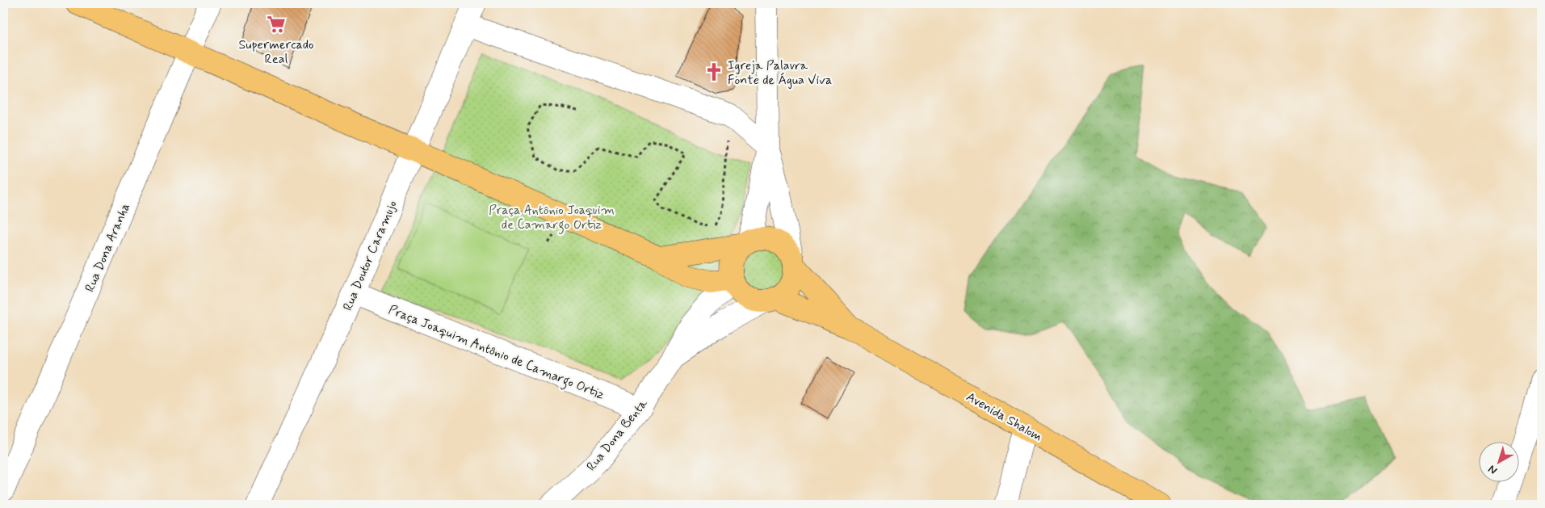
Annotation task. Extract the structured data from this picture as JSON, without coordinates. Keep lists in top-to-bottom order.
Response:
{
  "streets": {
    "main road": ["Avenida Shalom", "Rua Dona Benta"],
    "street": ["Rua Dona Aranha", "Rua Doutor Caramujo", "Praça Joaquim Antônio de Camargo Ortiz"]
  },
  "crossings": [
    ["Rua Doutor Caramujo", "Praça Joaquim Antônio de Camargo Ortiz"],
    ["Praça Joaquim Antônio de Camargo Ortiz", "Rua Dona Benta"],
    ["Avenida Shalom", "Rua Dona Benta"]
  ],
  "parks": ["Praça Antônio Joaquim de Camargo Ortiz"],
  "places": {
    "supermarket": ["Supermercado Real"],
    "church": ["Igreja Palavra Fonte de Água Viva"]
  },
  "north": "bottom left"
}
